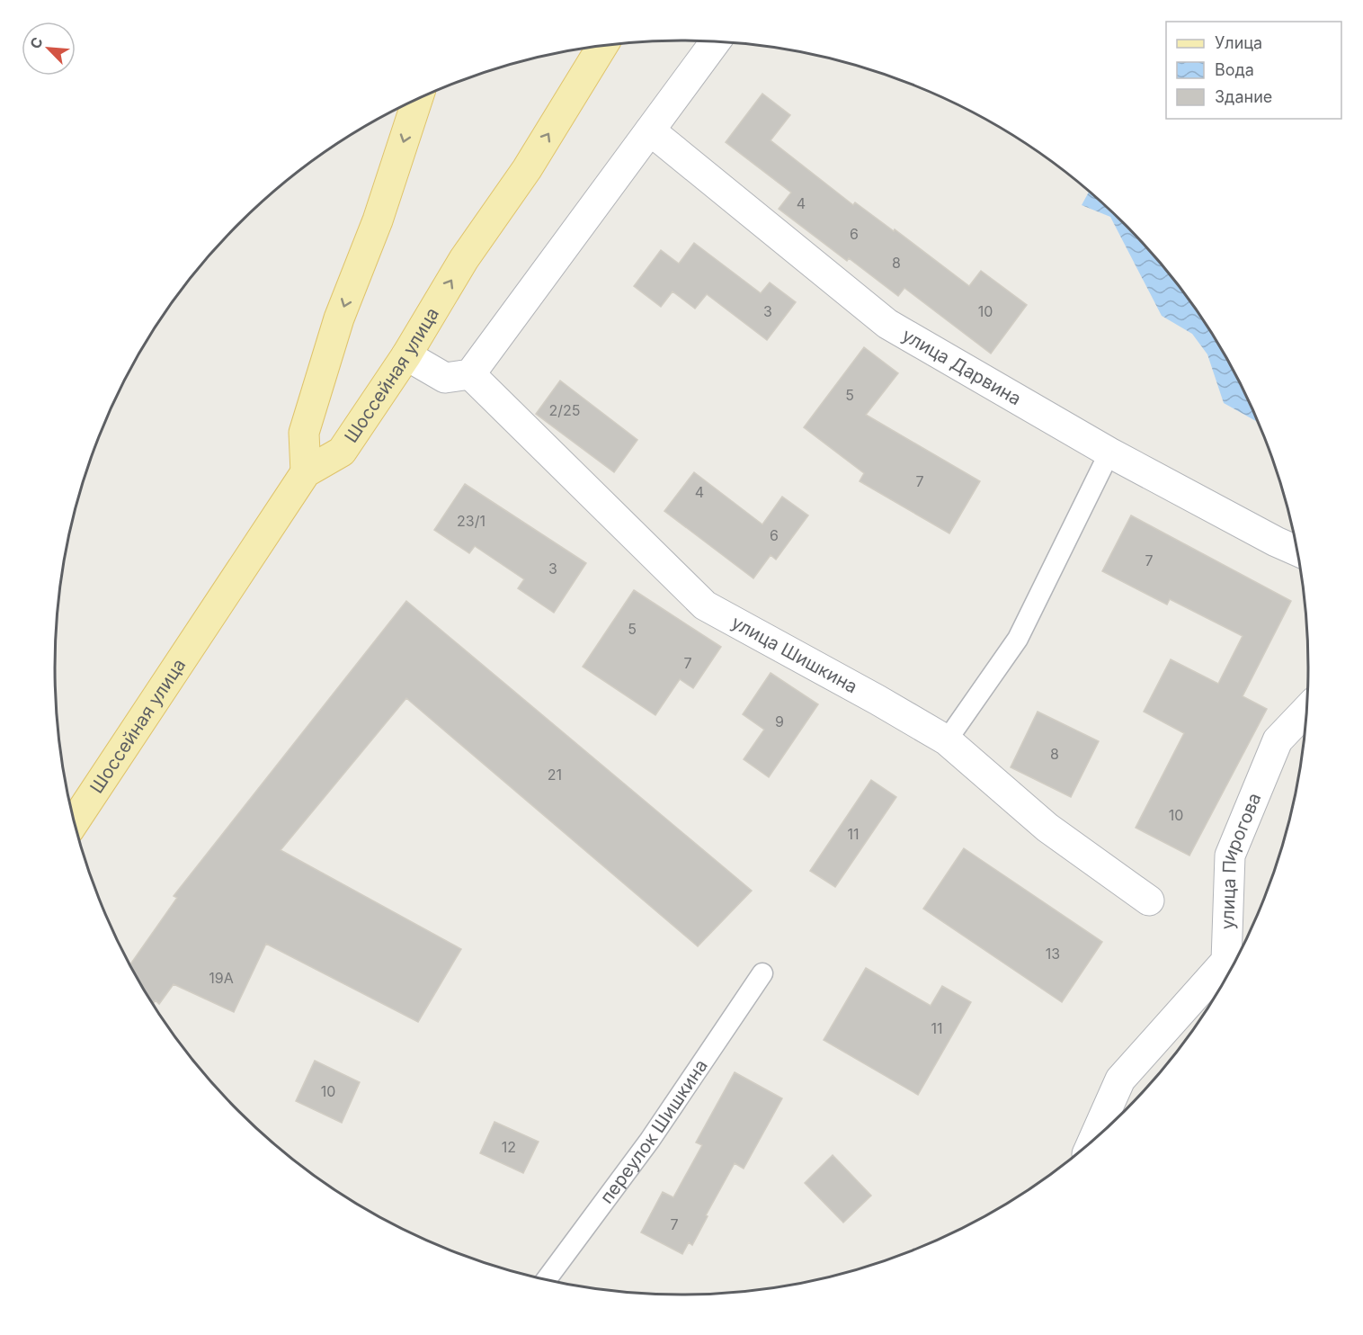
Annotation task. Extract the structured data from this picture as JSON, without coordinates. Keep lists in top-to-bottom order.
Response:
{
  "streets": {
    "main road": ["Шоссейная улица"],
    "street": ["улица Дарвина", "улица Шишкина", "улица Пирогова"],
    "lane": ["переулок Шишкина"]
  },
  "house_numbers": [
    "4",
    "6",
    "8",
    "3",
    "10",
    "5",
    "2/25",
    "7",
    "4",
    "23/1",
    "6",
    "7",
    "3",
    "5",
    "7",
    "9",
    "8",
    "21",
    "10",
    "11",
    "13",
    "19А",
    "11",
    "10",
    "12",
    "7"
  ],
  "legend": ["Улица", "Вода", "Здание"],
  "north": "top left"
}
